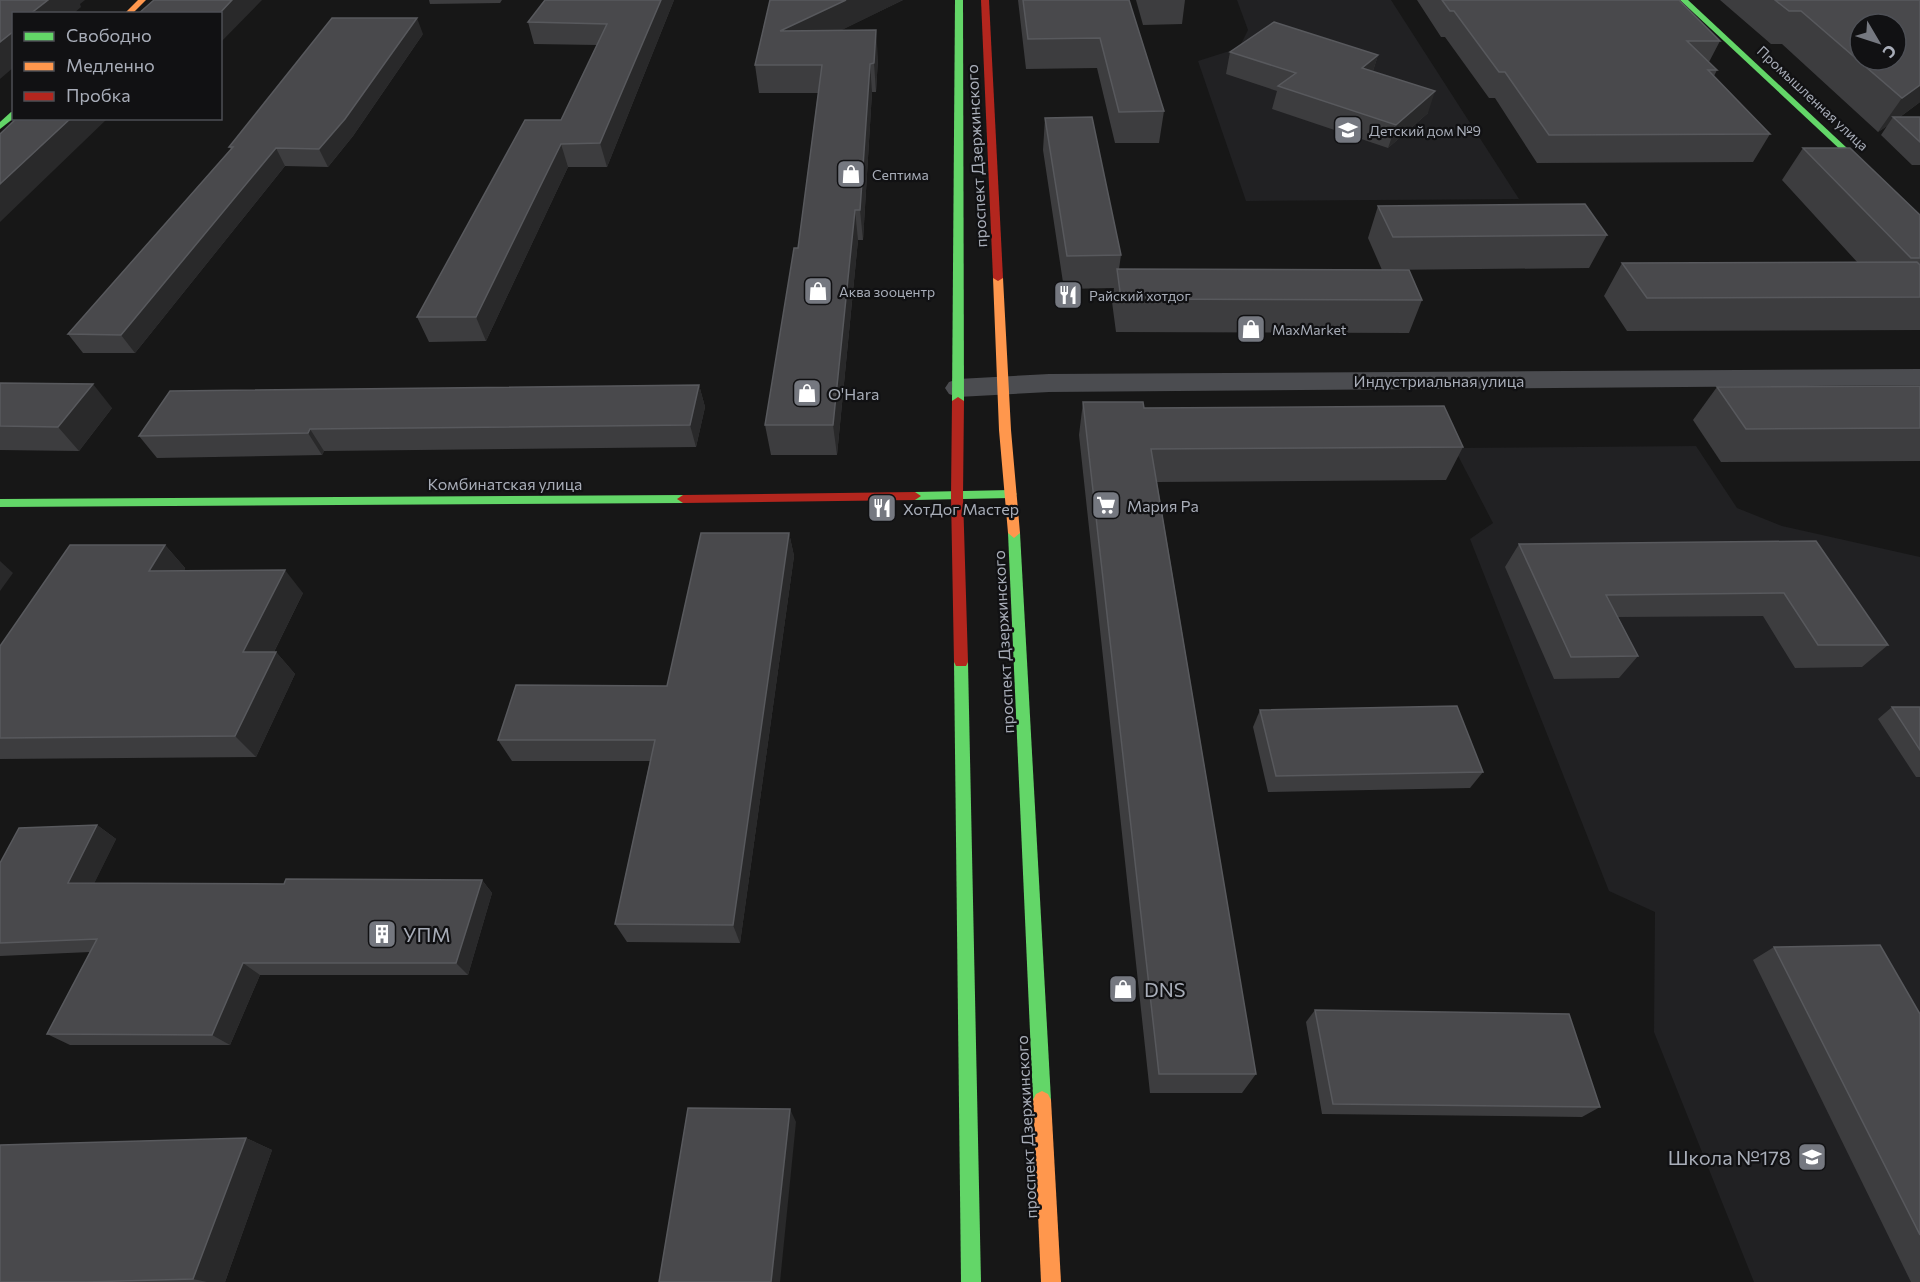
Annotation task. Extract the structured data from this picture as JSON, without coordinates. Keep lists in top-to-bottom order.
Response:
{
  "streets": {
    "main road": ["Промышленная улица", "проспект Дзержинского", "Комбинатская улица"],
    "street": ["Индустриальная улица"]
  },
  "crossings": [
    ["проспект Дзержинского", "Индустриальная улица"],
    ["проспект Дзержинского", "Комбинатская улица"]
  ],
  "places": {
    "school or university": ["Детский дом №9", "Школа №178"],
    "shop": [
      "Септима",
      "Аква зооцентр",
      "MaxMarket",
      "O'Hara",
      "DNS"
    ],
    "restaurant": ["Райский хотдог", "ХотДог Мастер"],
    "supermarket": ["Мария Ра"],
    "building": ["УПМ"]
  },
  "legend": ["Свободно", "Медленно", "Пробка"],
  "north": "bottom right"
}
